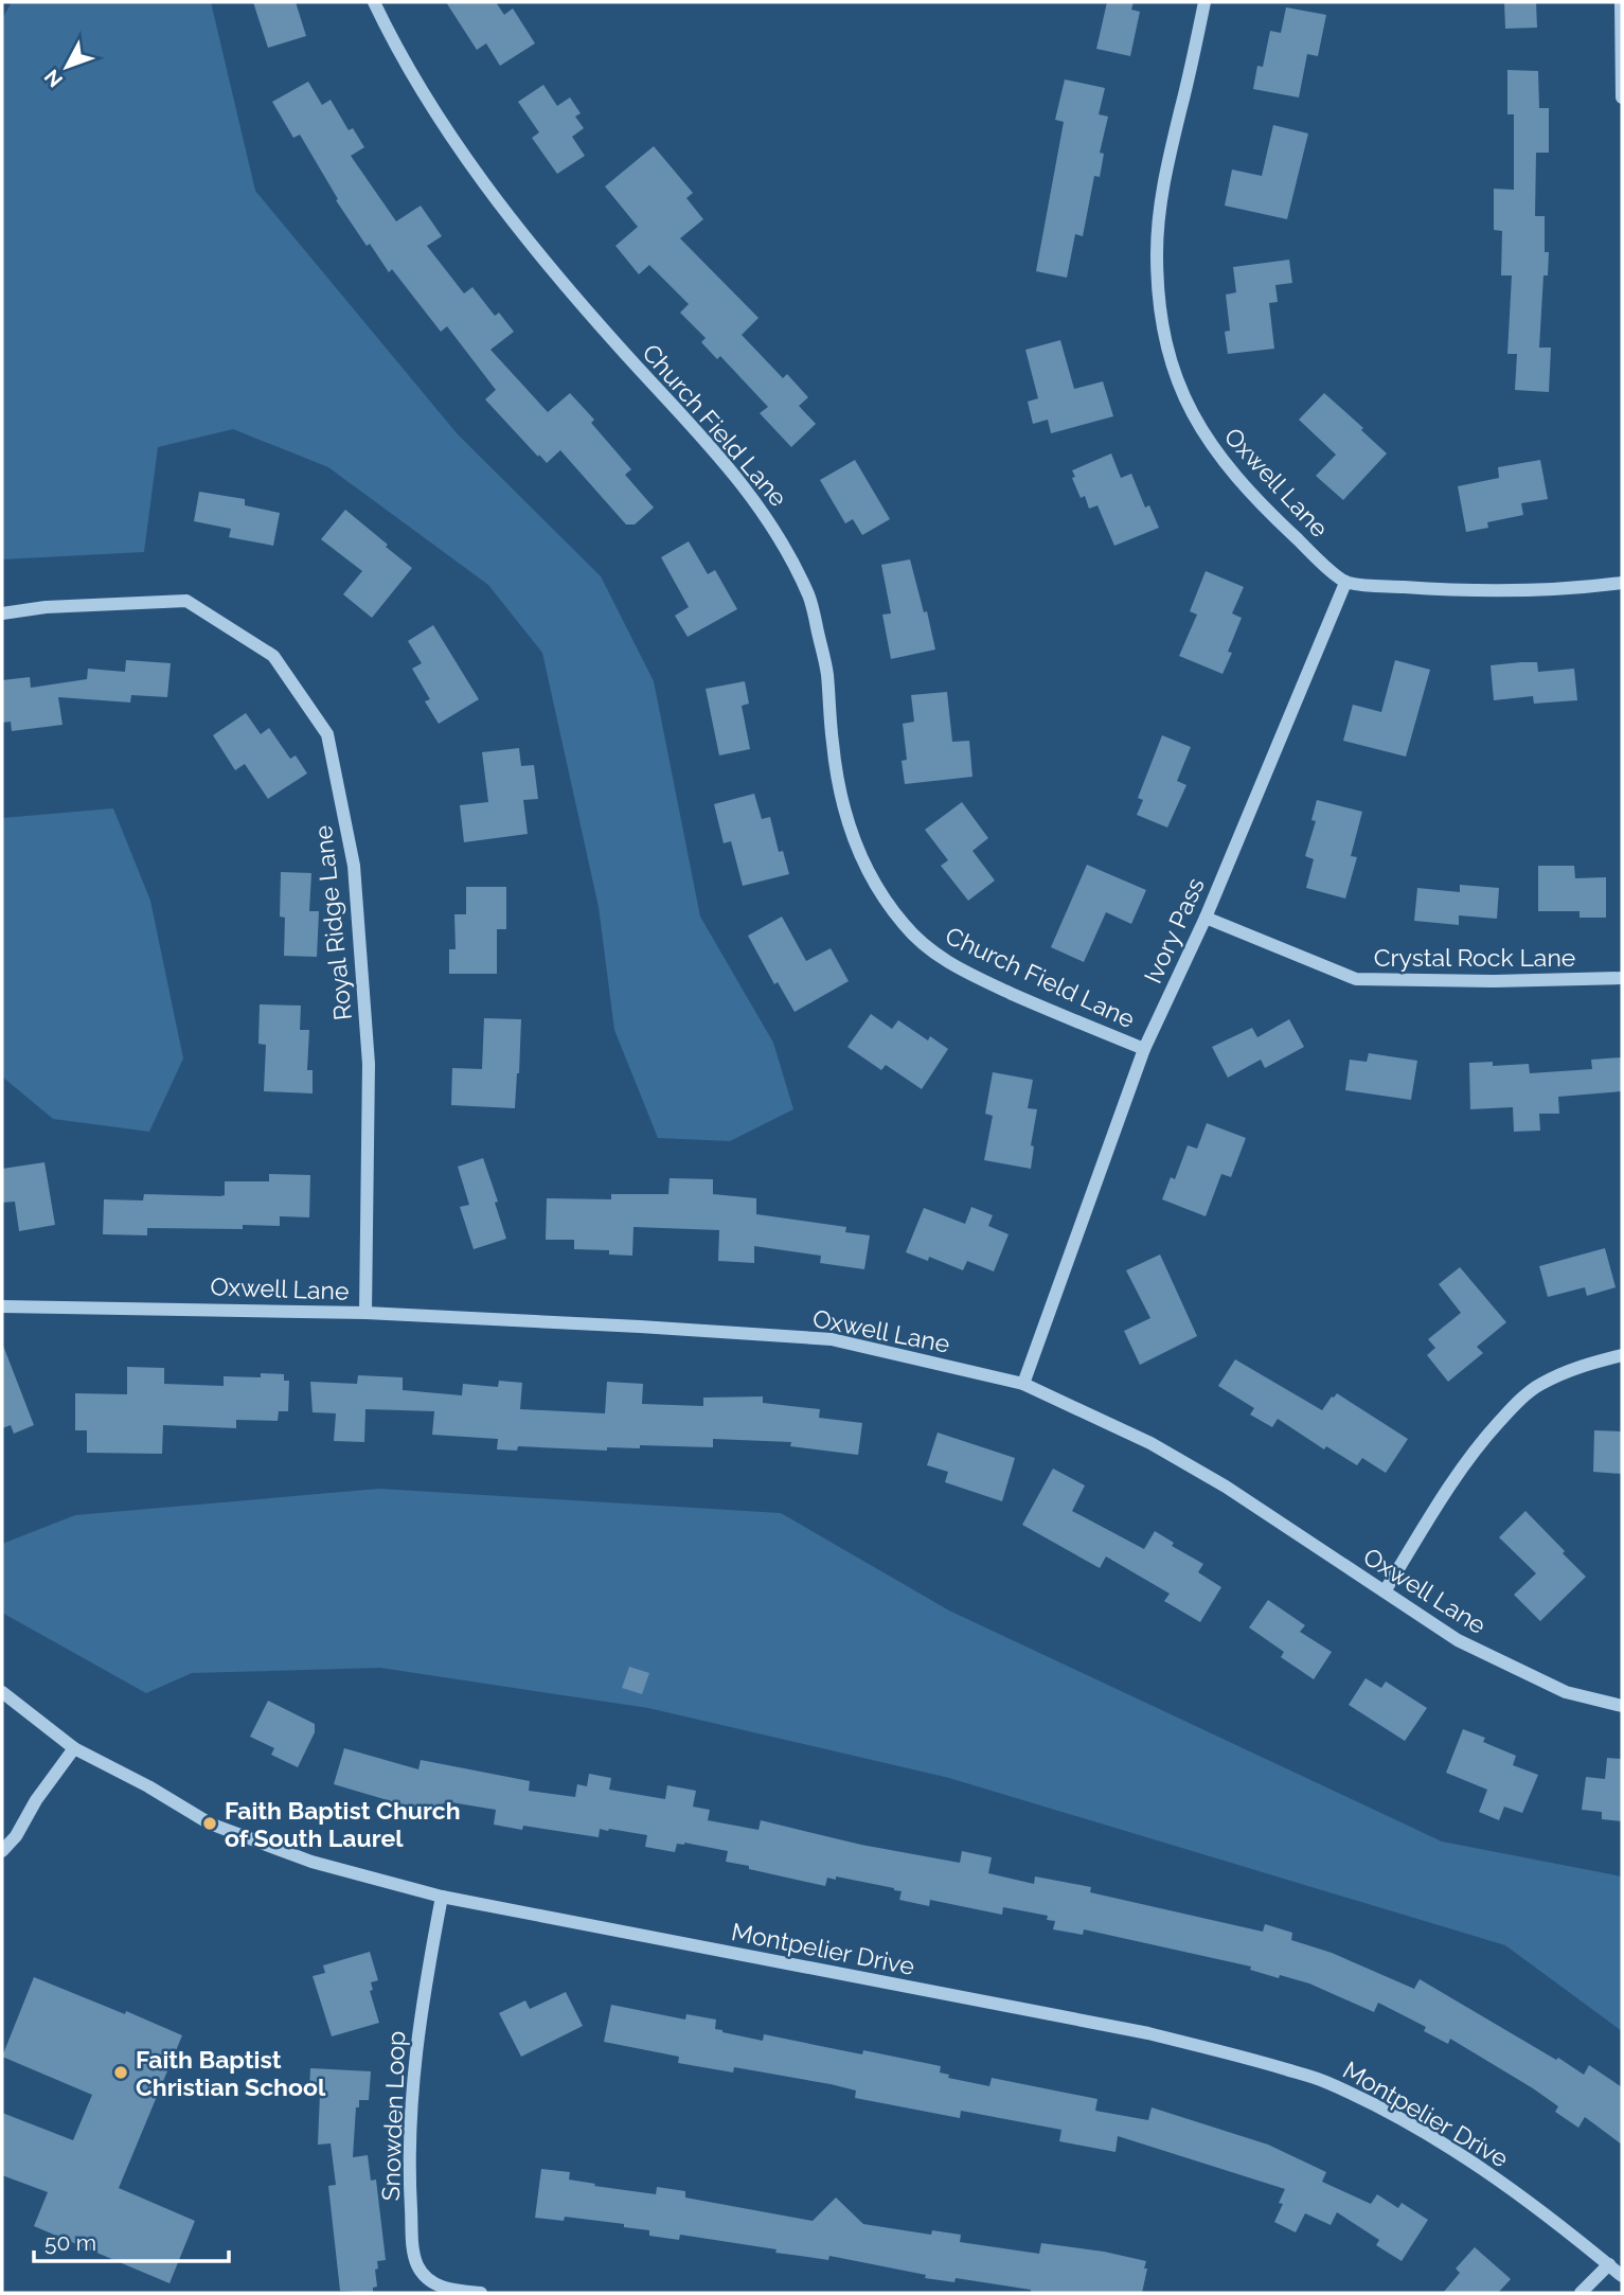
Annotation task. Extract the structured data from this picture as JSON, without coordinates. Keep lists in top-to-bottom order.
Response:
{
  "streets": {
    "street": [
      "Church Field Lane",
      "Oxwell Lane",
      "Royal Ridge Lane",
      "Ivory Pass",
      "Crystal Rock Lane",
      "Montpelier Drive",
      "Snowden Loop"
    ]
  },
  "crossings": [
    ["Church Field Lane", "Ivory Pass"],
    ["Oxwell Lane", "Royal Ridge Lane"],
    ["Oxwell Lane", "Ivory Pass"],
    ["Ivory Pass", "Crystal Rock Lane"],
    ["Montpelier Drive", "Snowden Loop"]
  ],
  "places": ["Faith Baptist Church of South Laurel", "Faith Baptist Christian School"],
  "scale_bar": "50 m",
  "north": "bottom left"
}
